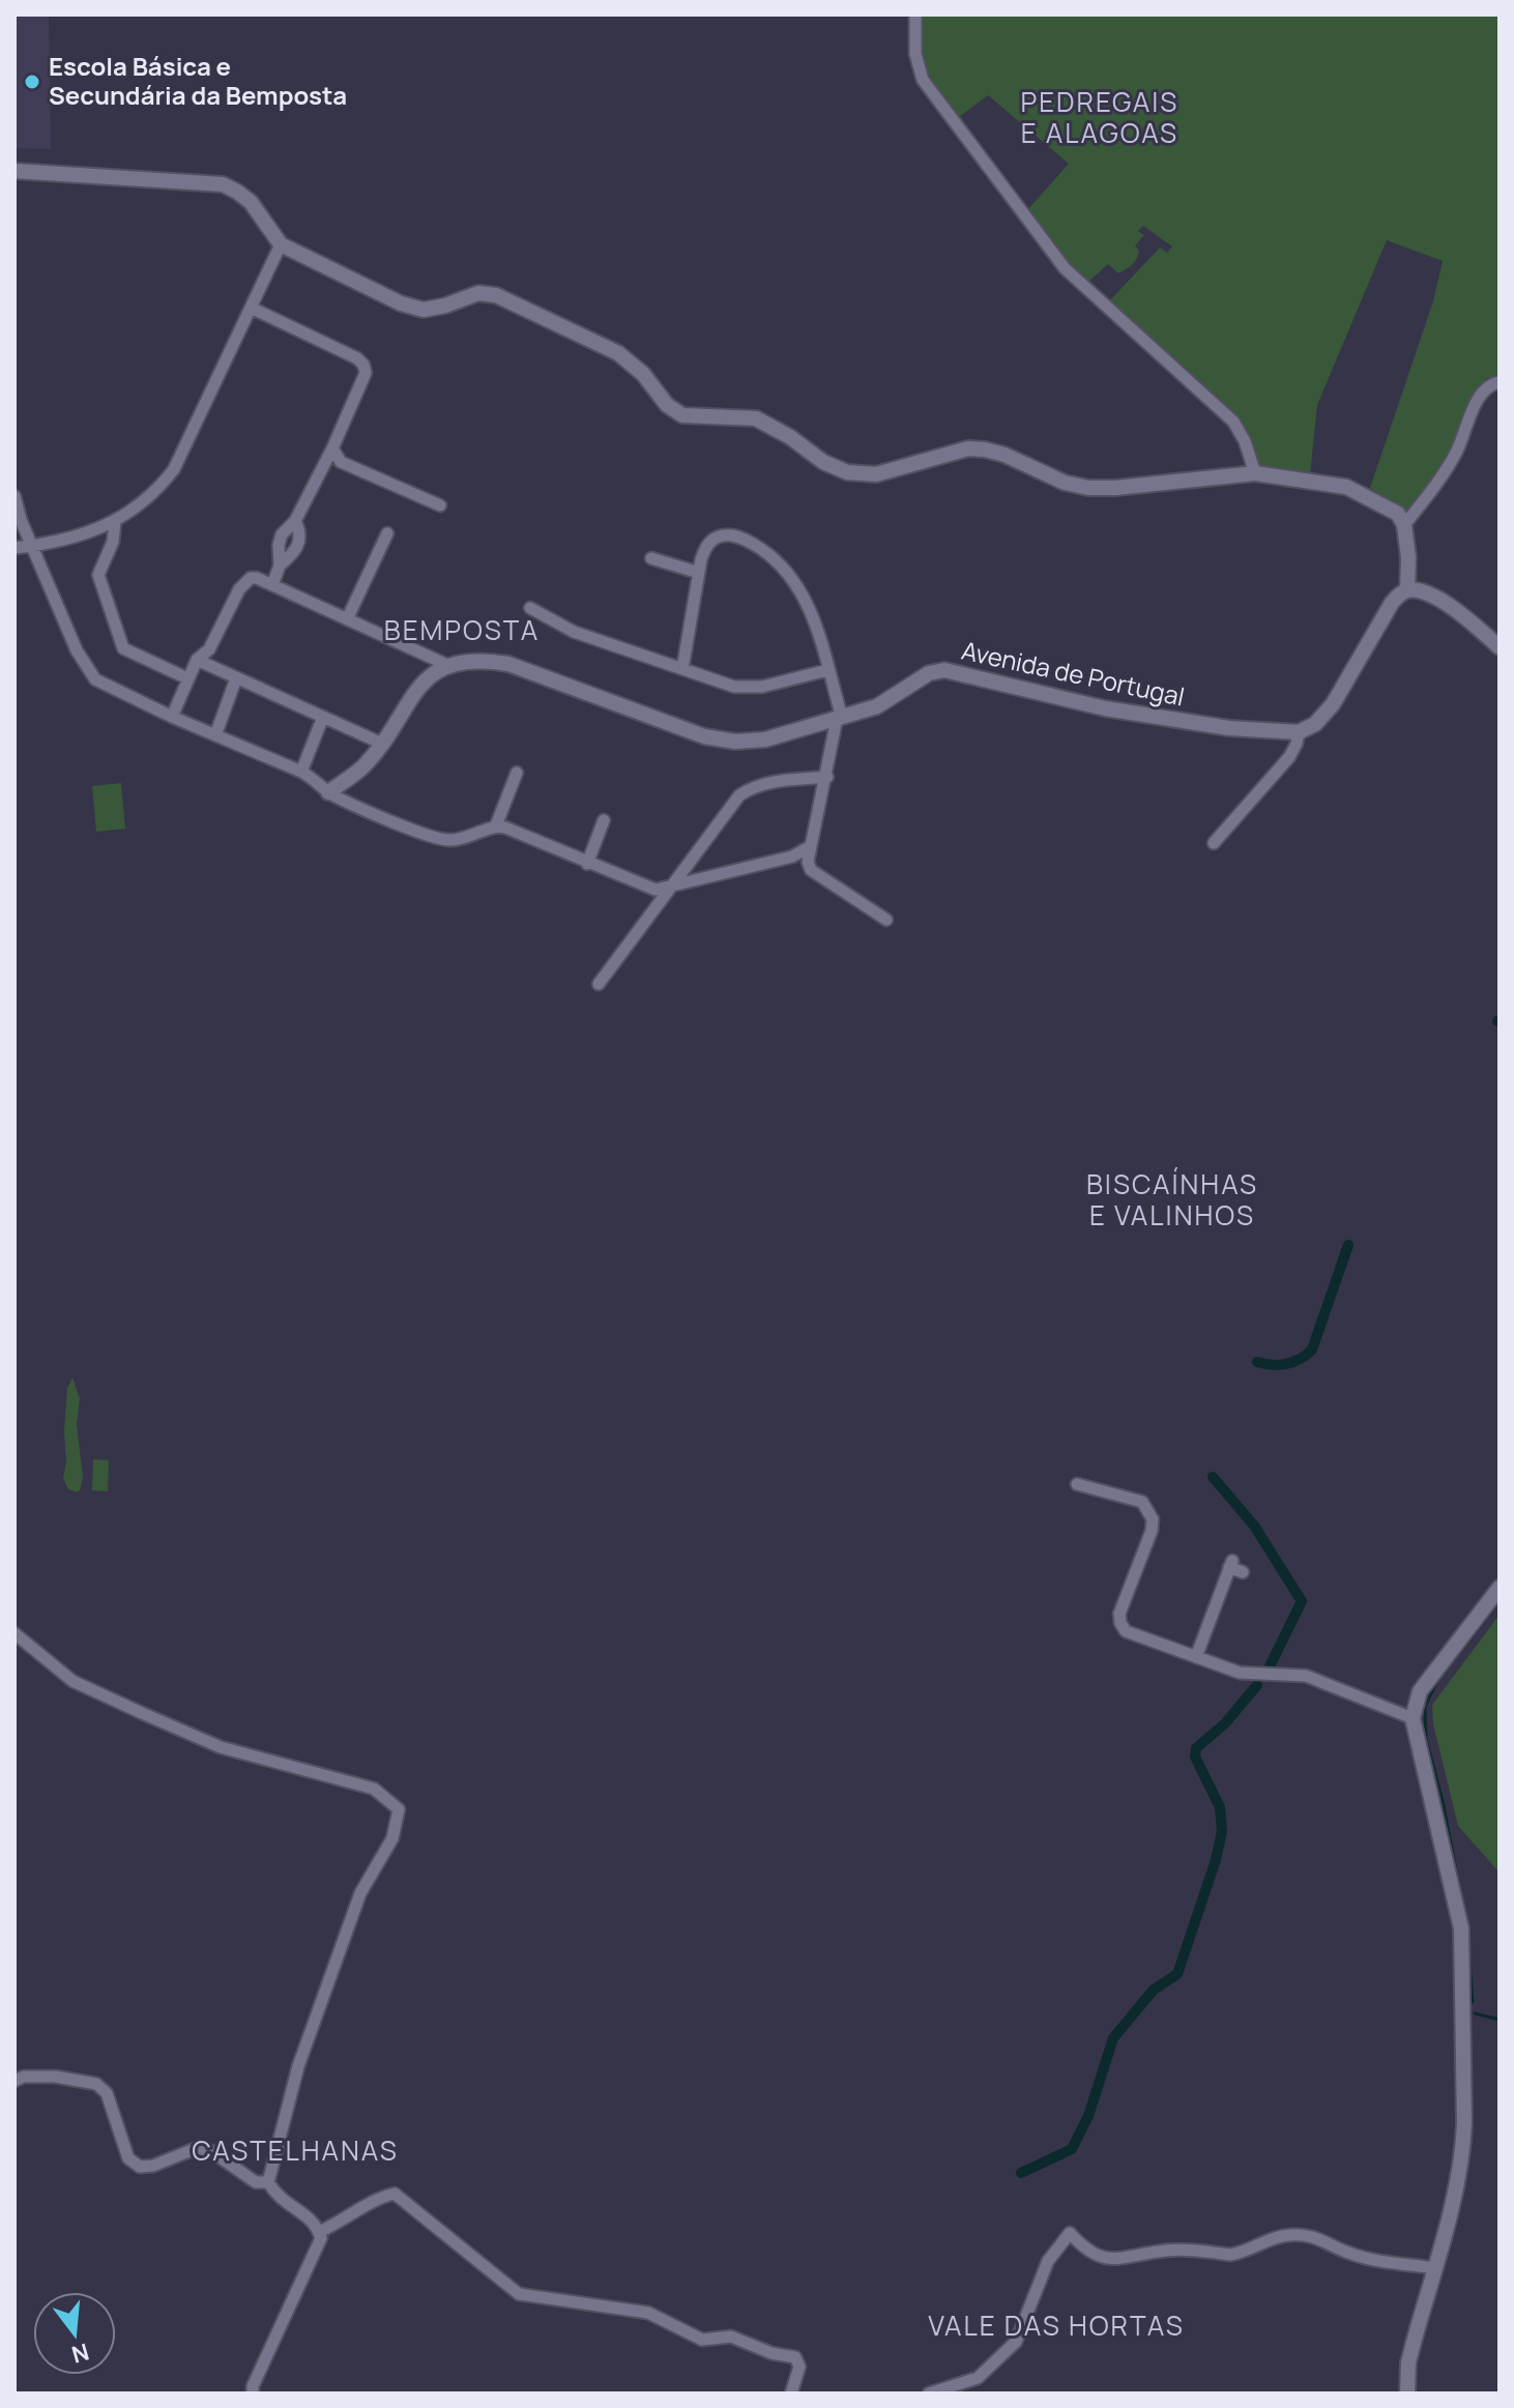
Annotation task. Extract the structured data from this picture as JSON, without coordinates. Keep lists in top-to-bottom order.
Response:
{
  "streets": {
    "street": ["Avenida de Portugal"]
  },
  "districts": [
    "PEDREGAIS E ALAGOAS",
    "BEMPOSTA",
    "BISCAÍNHAS E VALINHOS",
    "CASTELHANAS",
    "VALE DAS HORTAS"
  ],
  "places": ["Escola Básica e Secundária da Bemposta"],
  "north": "bottom"
}
